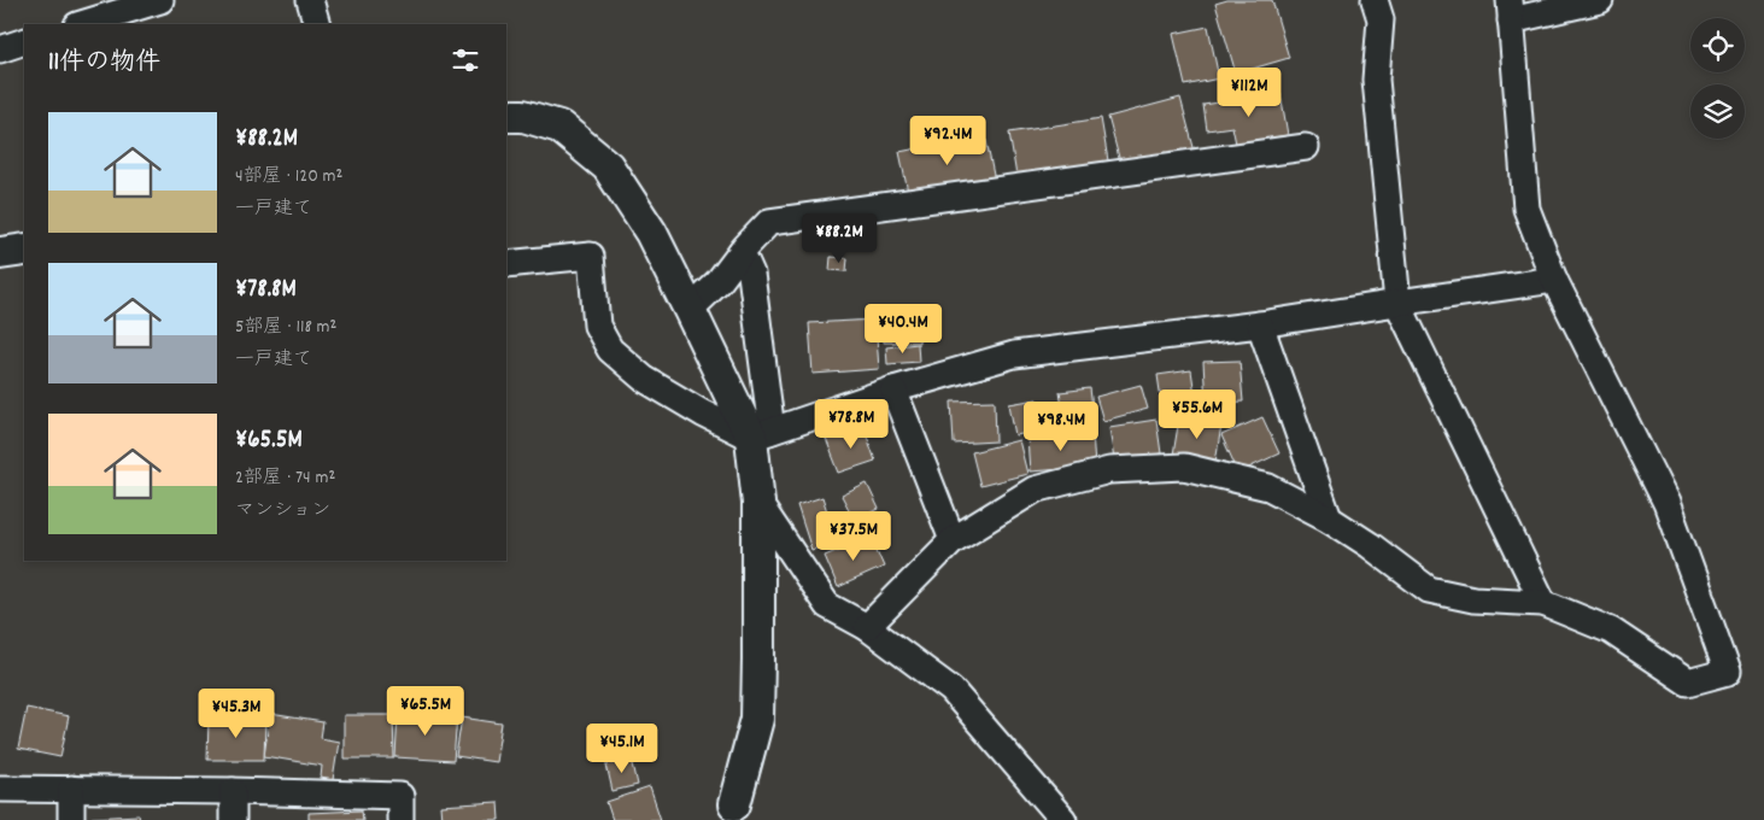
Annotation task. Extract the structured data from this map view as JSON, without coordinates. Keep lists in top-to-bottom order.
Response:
{
  "page": {
    "heading": "11件の物件",
    "price": [
      "¥112M",
      "¥92.4M",
      "¥88.2M",
      "¥40.4M",
      "¥55.6M",
      "¥78.8M",
      "¥98.4M",
      "¥37.5M",
      "¥65.5M",
      "¥45.3M",
      "¥45.1M"
    ],
    "list": [
      {
        "name": "¥88.2M",
        "note": "4部屋 · 120 m² · 一戸建て"
      },
      {
        "name": "¥78.8M",
        "note": "5部屋 · 118 m² · 一戸建て"
      },
      {
        "name": "¥65.5M",
        "note": "2部屋 · 74 m² · マンション"
      }
    ]
  }
}
